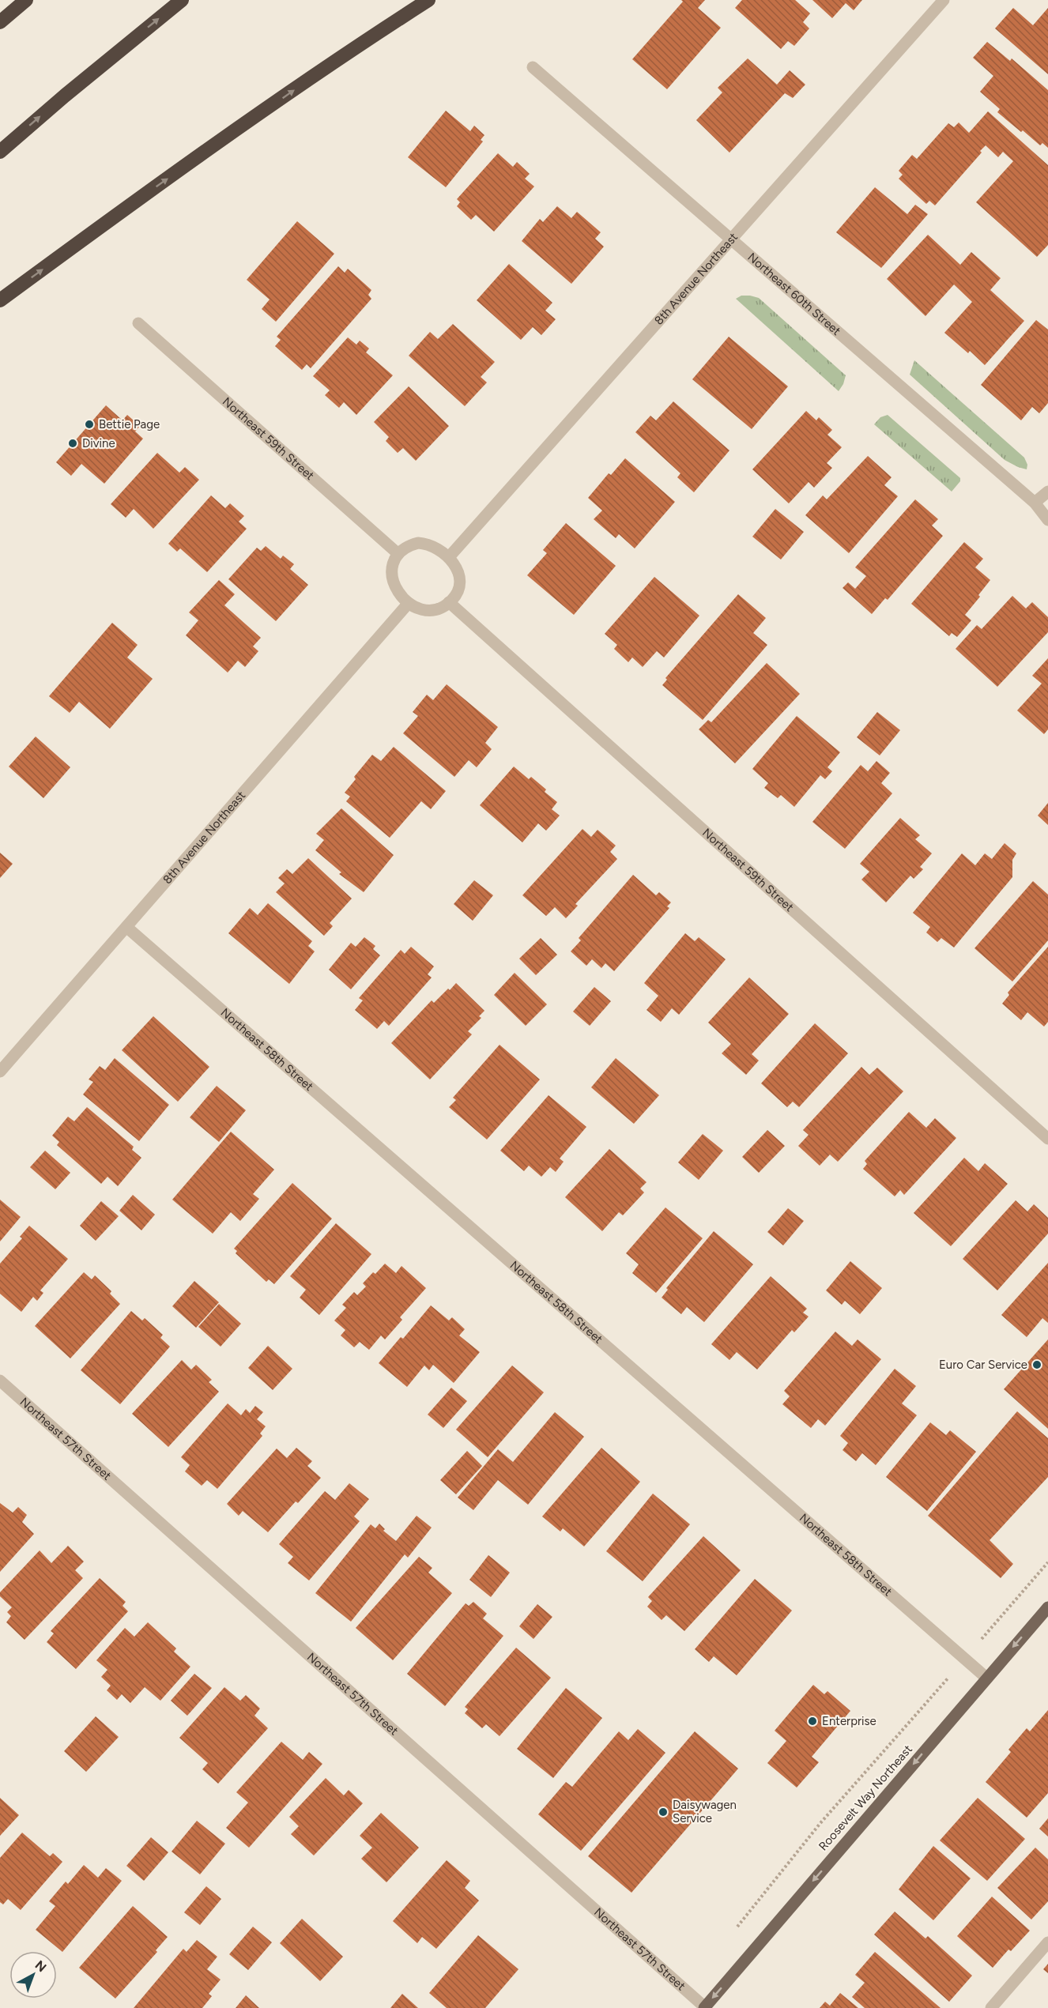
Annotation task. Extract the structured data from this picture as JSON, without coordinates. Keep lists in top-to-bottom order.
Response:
{
  "streets": {
    "main road": ["Roosevelt Way Northeast"],
    "street": [
      "8th Avenue Northeast",
      "Northeast 60th Street",
      "Northeast 59th Street",
      "Northeast 58th Street",
      "Northeast 57th Street"
    ]
  },
  "crossings": [
    ["8th Avenue Northeast", "Northeast 60th Street"],
    ["8th Avenue Northeast", "Northeast 59th Street"],
    ["8th Avenue Northeast", "Northeast 58th Street"],
    ["Northeast 58th Street", "Roosevelt Way Northeast"],
    ["Northeast 57th Street", "Roosevelt Way Northeast"]
  ],
  "one_way": ["Roosevelt Way Northeast"],
  "places": [
    "Bettie Page",
    "Divine",
    "Euro Car Service",
    "Enterprise",
    "Daisywagen Service"
  ],
  "north": "top right"
}
